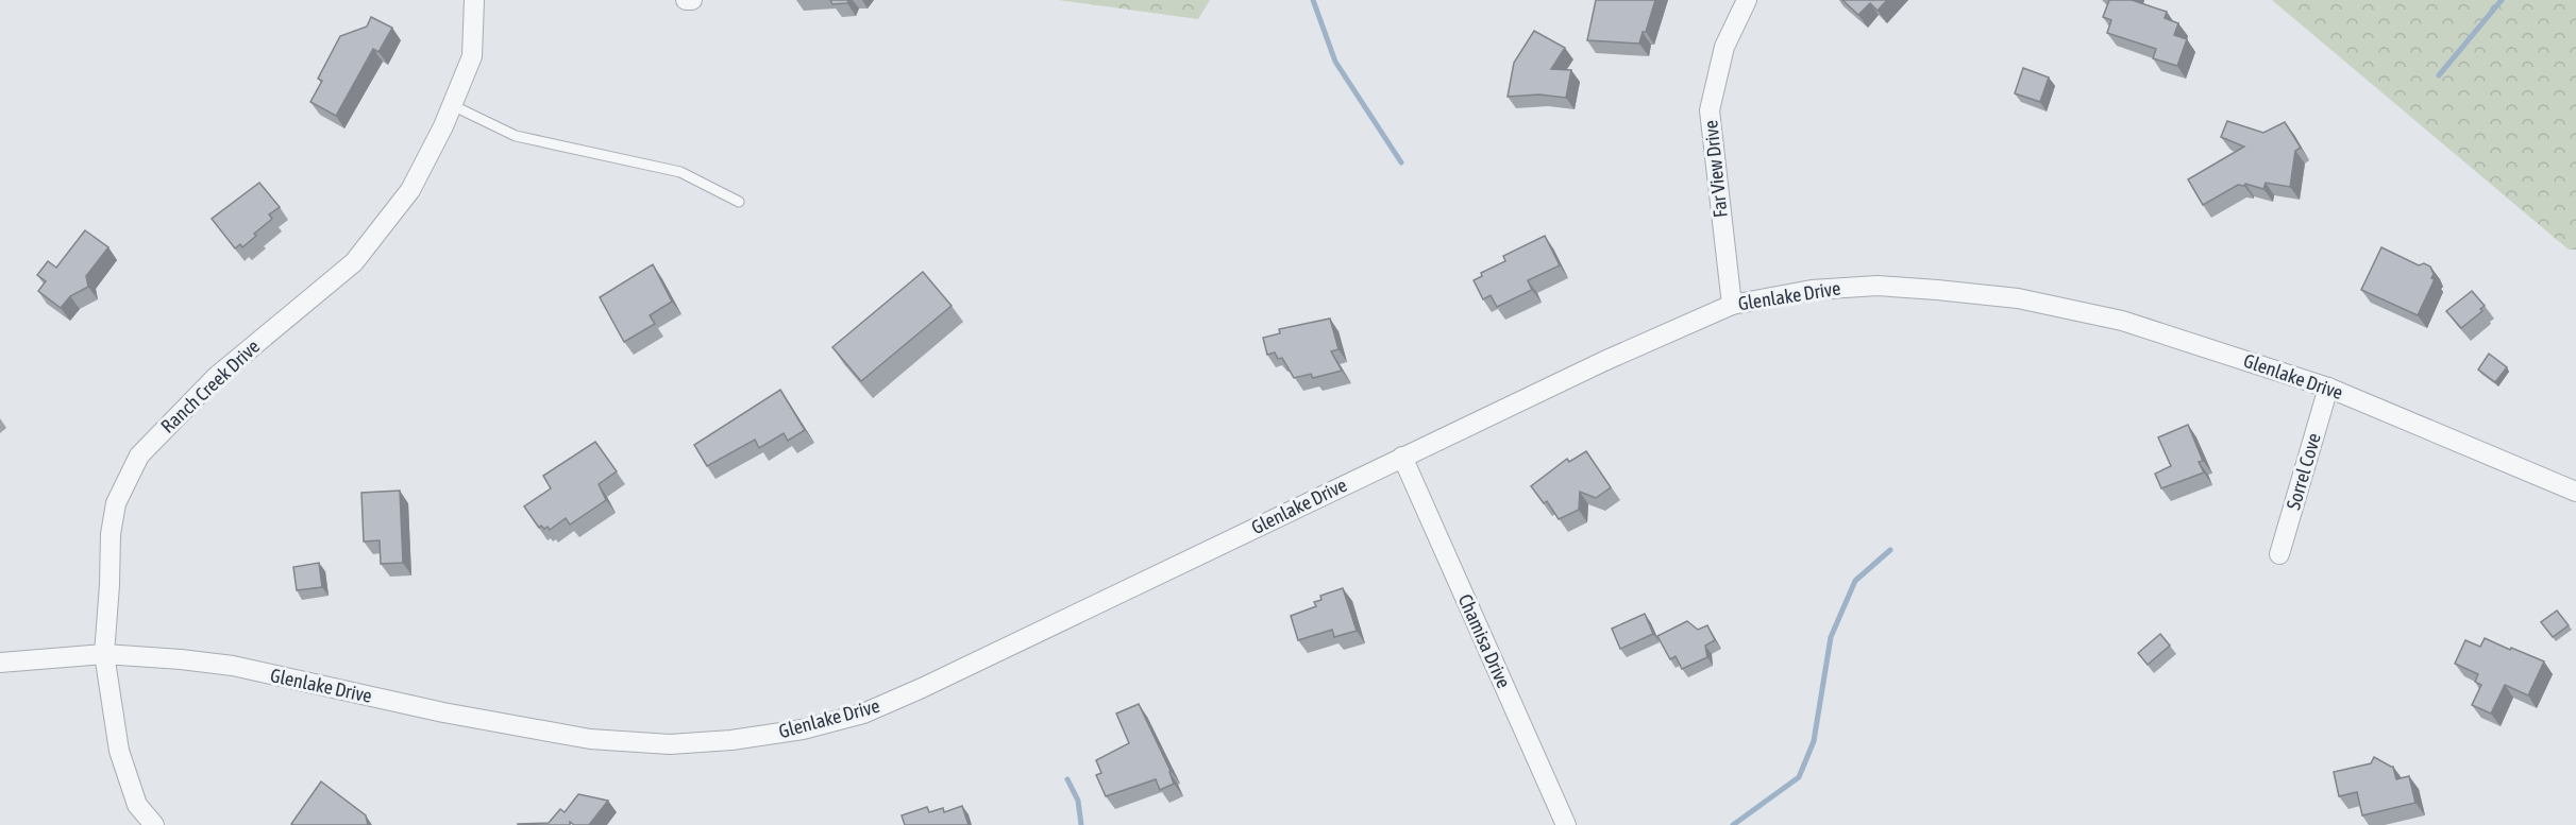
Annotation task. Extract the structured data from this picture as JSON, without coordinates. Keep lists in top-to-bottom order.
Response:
{
  "streets": {
    "street": [
      "Far View Drive",
      "Glenlake Drive",
      "Ranch Creek Drive",
      "Sorrel Cove",
      "Chamisa Drive"
    ]
  },
  "crossings": [
    ["Far View Drive", "Glenlake Drive"],
    ["Glenlake Drive", "Ranch Creek Drive"],
    ["Glenlake Drive", "Sorrel Cove"],
    ["Glenlake Drive", "Chamisa Drive"]
  ]
}
